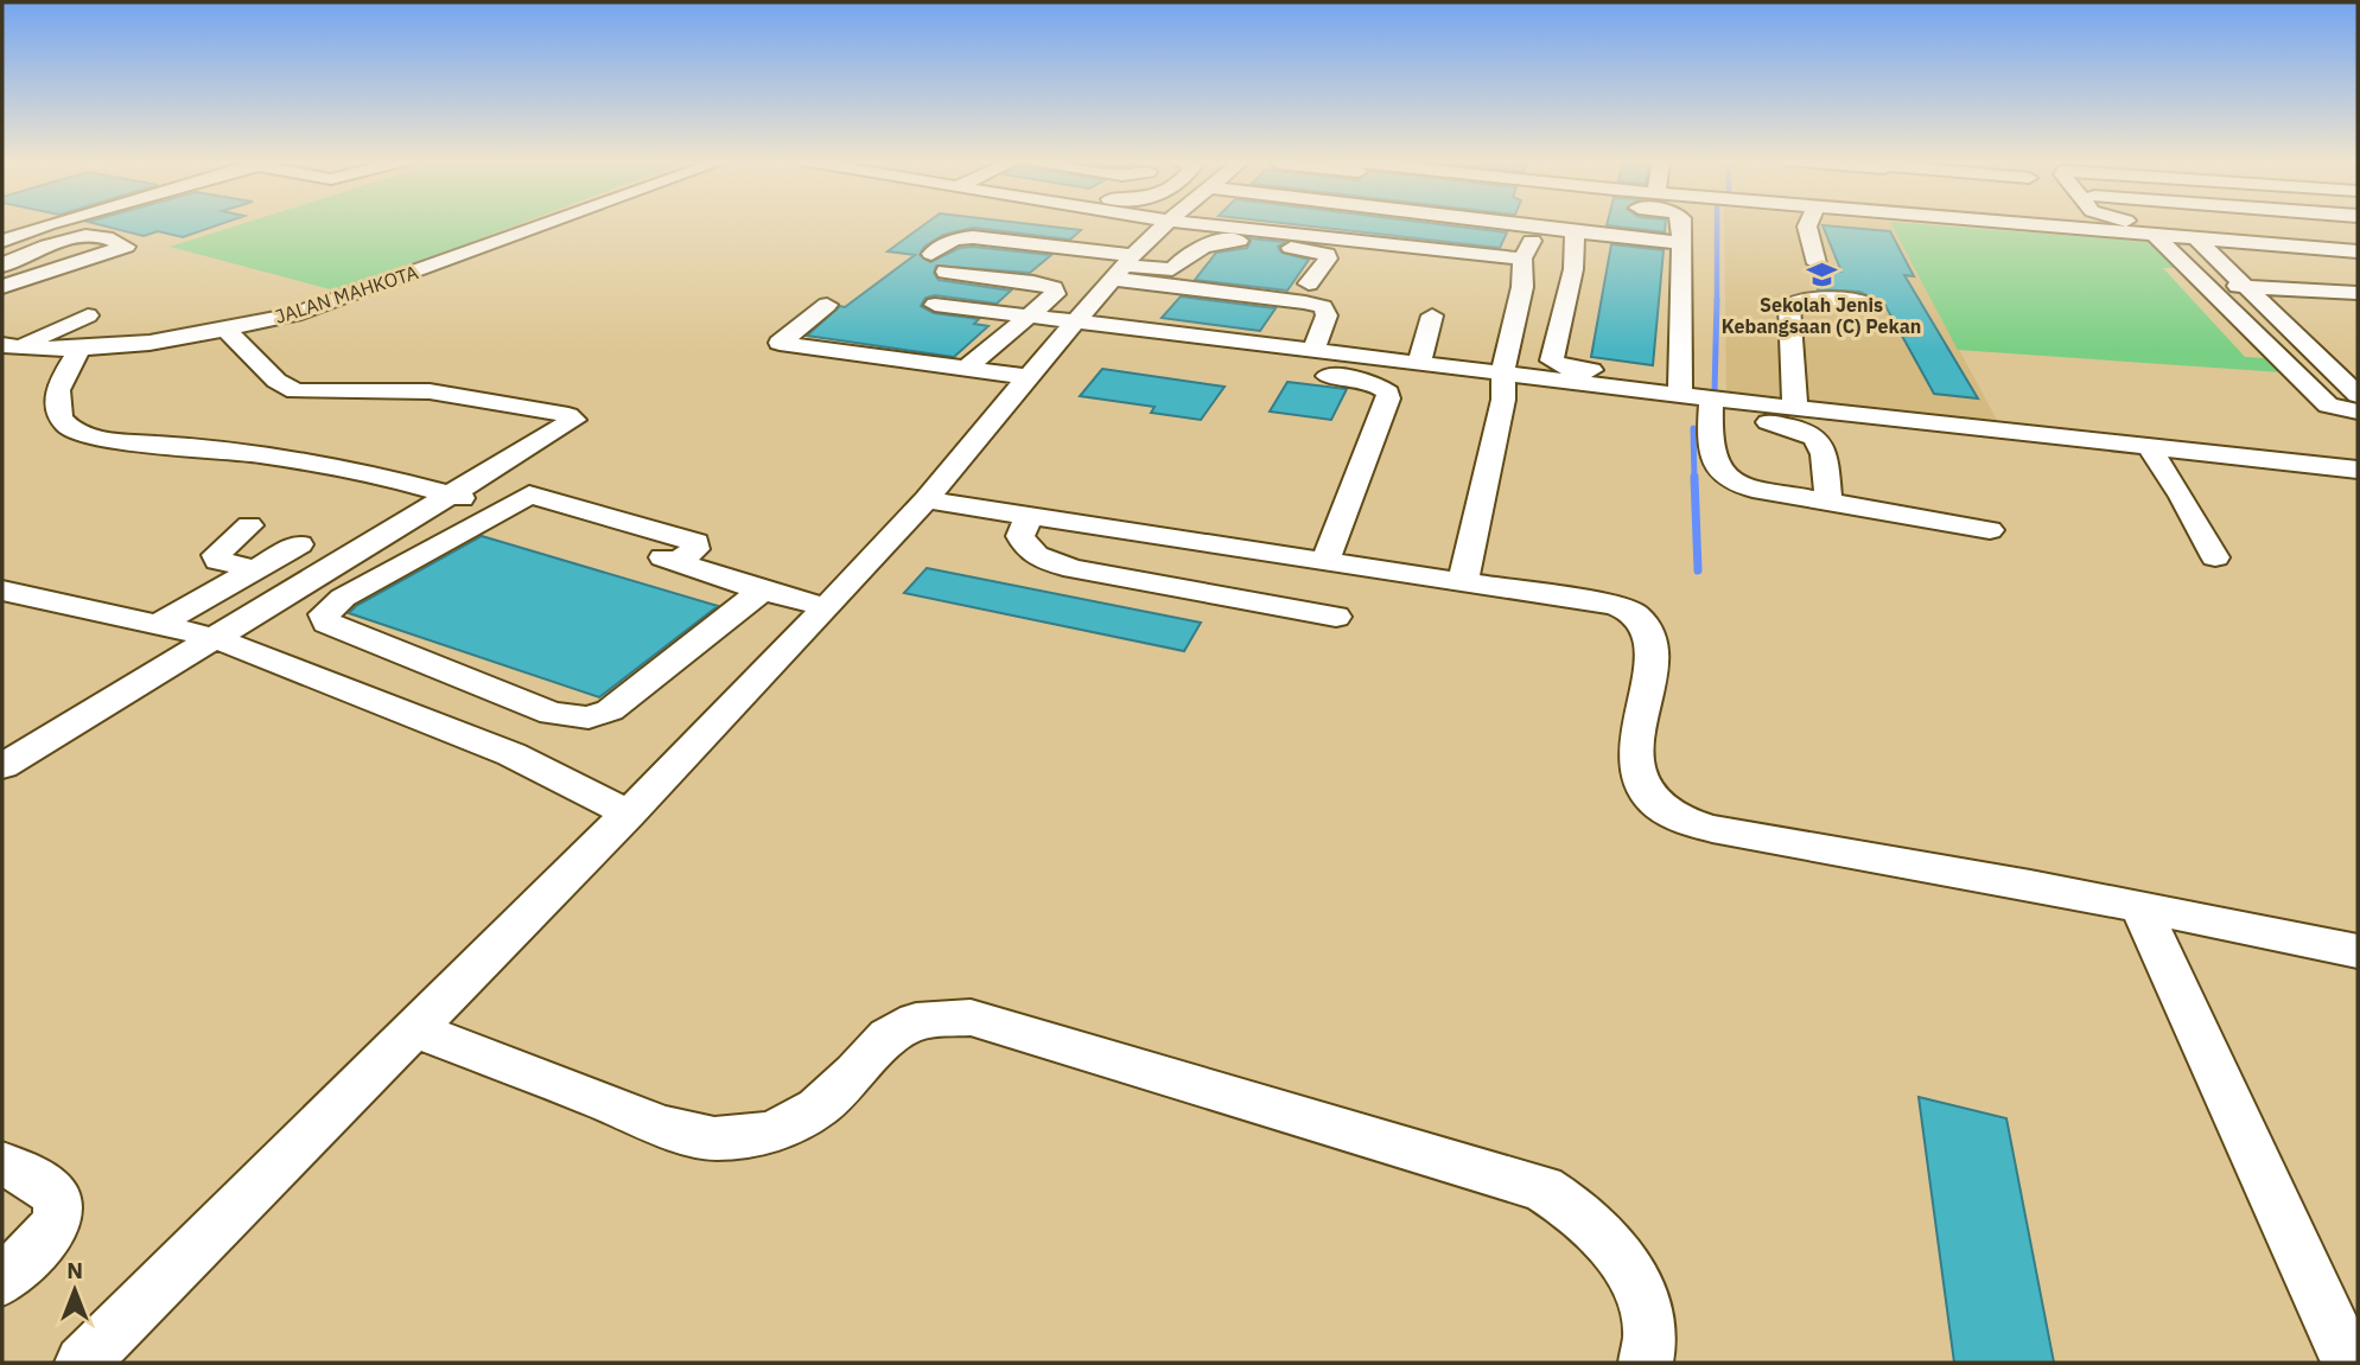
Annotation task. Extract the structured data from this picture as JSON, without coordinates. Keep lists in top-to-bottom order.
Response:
{
  "streets": {
    "street": ["JALAN MAHKOTA"]
  },
  "places": {
    "school or university": ["Sekolah Jenis Kebangsaan (C) Pekan"]
  },
  "north": "top"
}
